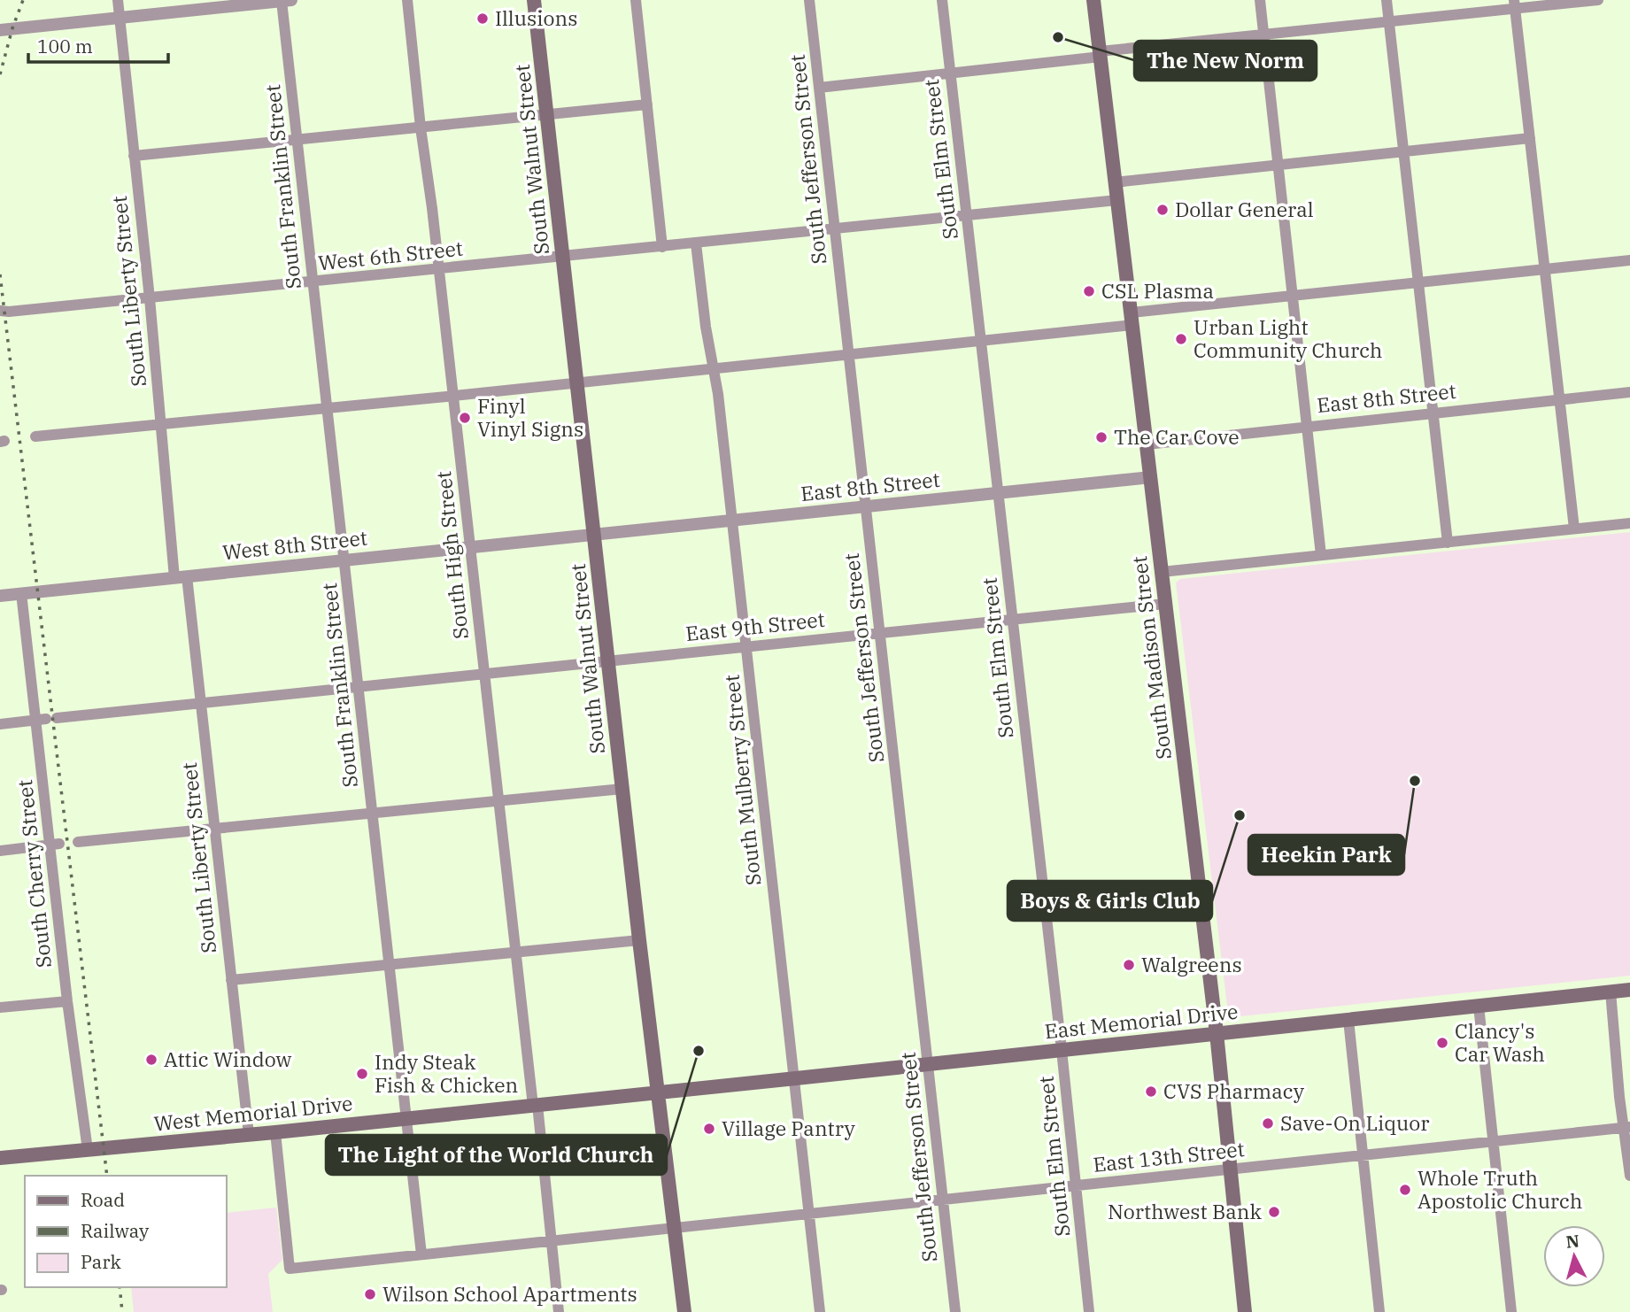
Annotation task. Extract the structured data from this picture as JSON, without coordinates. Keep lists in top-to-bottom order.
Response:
{
  "streets": {
    "main road": [
      "South Walnut Street",
      "South Madison Street",
      "East Memorial Drive",
      "West Memorial Drive"
    ],
    "street": [
      "South Jefferson Street",
      "South Elm Street",
      "South Franklin Street",
      "West 6th Street",
      "South Liberty Street",
      "East 8th Street",
      "West 8th Street",
      "South High Street",
      "East 9th Street",
      "South Mulberry Street",
      "South Cherry Street",
      "East 13th Street"
    ]
  },
  "crossings": [
    ["South Walnut Street", "West 6th Street"],
    ["South Walnut Street", "East 8th Street"],
    ["South Walnut Street", "West 8th Street"],
    ["South Walnut Street", "East 9th Street"],
    ["South Walnut Street", "East Memorial Drive"],
    ["South Walnut Street", "West Memorial Drive"],
    ["South Walnut Street", "East 13th Street"],
    ["South Jefferson Street", "West 6th Street"],
    ["South Jefferson Street", "East 8th Street"],
    ["South Jefferson Street", "East 9th Street"],
    ["South Jefferson Street", "East Memorial Drive"],
    ["South Jefferson Street", "East 13th Street"],
    ["South Elm Street", "West 6th Street"],
    ["South Elm Street", "East 8th Street"],
    ["South Elm Street", "East 9th Street"],
    ["South Elm Street", "East Memorial Drive"],
    ["South Elm Street", "East 13th Street"],
    ["South Franklin Street", "West 6th Street"],
    ["South Franklin Street", "West 8th Street"],
    ["South Franklin Street", "East 9th Street"],
    ["South Franklin Street", "West Memorial Drive"],
    ["South Franklin Street", "East 13th Street"],
    ["West 6th Street", "South Liberty Street"],
    ["West 6th Street", "South High Street"],
    ["West 6th Street", "South Madison Street"],
    ["West 6th Street", "South Mulberry Street"],
    ["South Liberty Street", "West 8th Street"],
    ["South Liberty Street", "East 9th Street"],
    ["South Liberty Street", "West Memorial Drive"],
    ["East 8th Street", "West 8th Street"],
    ["East 8th Street", "South Madison Street"],
    ["East 8th Street", "South Mulberry Street"],
    ["West 8th Street", "South High Street"],
    ["West 8th Street", "South Cherry Street"],
    ["South High Street", "East 9th Street"],
    ["South High Street", "West Memorial Drive"],
    ["South High Street", "East 13th Street"],
    ["East 9th Street", "South Madison Street"],
    ["East 9th Street", "South Mulberry Street"],
    ["East 9th Street", "South Cherry Street"],
    ["South Madison Street", "East Memorial Drive"],
    ["South Madison Street", "East 13th Street"],
    ["South Mulberry Street", "East Memorial Drive"],
    ["South Mulberry Street", "East 13th Street"],
    ["South Cherry Street", "West Memorial Drive"],
    ["East Memorial Drive", "West Memorial Drive"],
    ["West Memorial Drive", "East 13th Street"]
  ],
  "places": [
    "Illusions",
    "The New Norm",
    "Dollar General",
    "CSL Plasma",
    "Urban Light Community Church",
    "Finyl Vinyl Signs",
    "The Car Cove",
    "Heekin Park",
    "Boys & Girls Club",
    "Walgreens",
    "Clancy's Car Wash",
    "The Light of the World Church",
    "Attic Window",
    "Indy Steak Fish & Chicken",
    "CVS Pharmacy",
    "Save-On Liquor",
    "Village Pantry",
    "Whole Truth Apostolic Church",
    "Northwest Bank",
    "Wilson School Apartments"
  ],
  "legend": ["Road", "Railway", "Park"],
  "scale_bar": "100 m",
  "north": "top"
}
